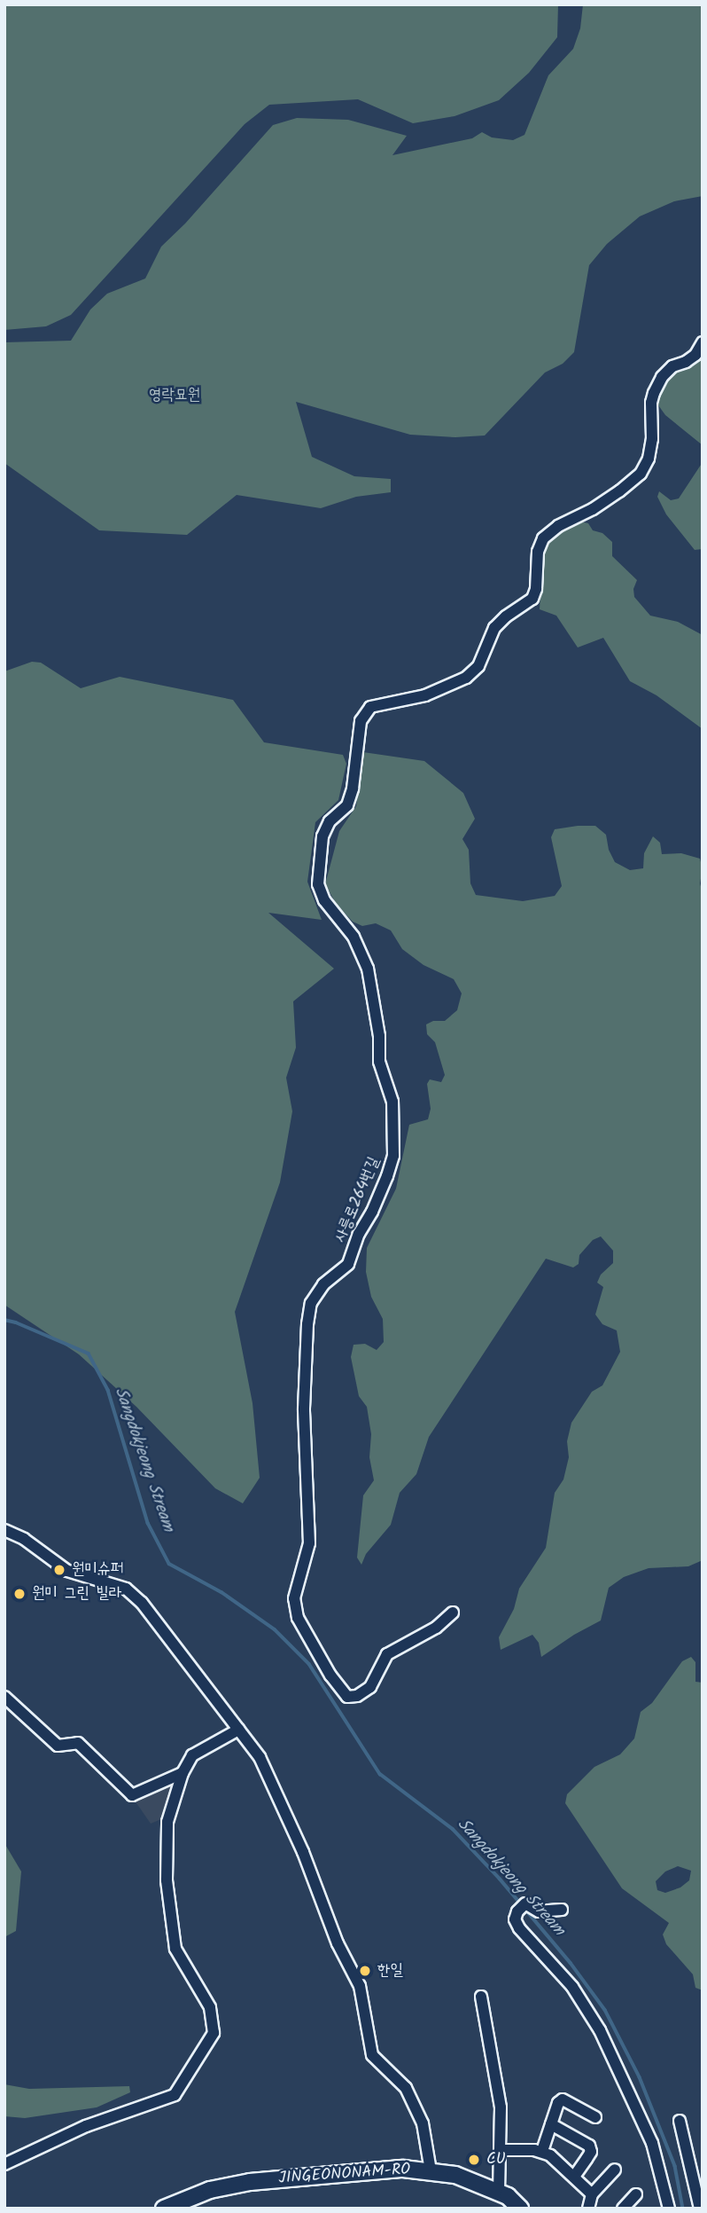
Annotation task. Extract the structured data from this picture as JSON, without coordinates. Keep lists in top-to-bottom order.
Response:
{
  "streets": {
    "main road": ["JINGEONONAM-RO"],
    "street": ["사릉로264번길"]
  },
  "water": ["Sangdokjeong Stream"],
  "parks": ["영락묘원"],
  "places": [
    "원미슈퍼",
    "원미 그린 빌라",
    "한일",
    "CU"
  ]
}
